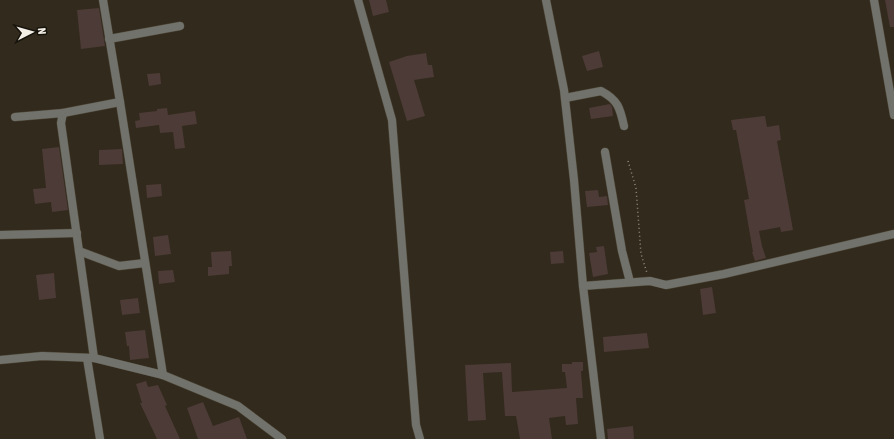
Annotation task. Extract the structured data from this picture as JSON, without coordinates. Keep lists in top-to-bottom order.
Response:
{
  "north": "right"
}
